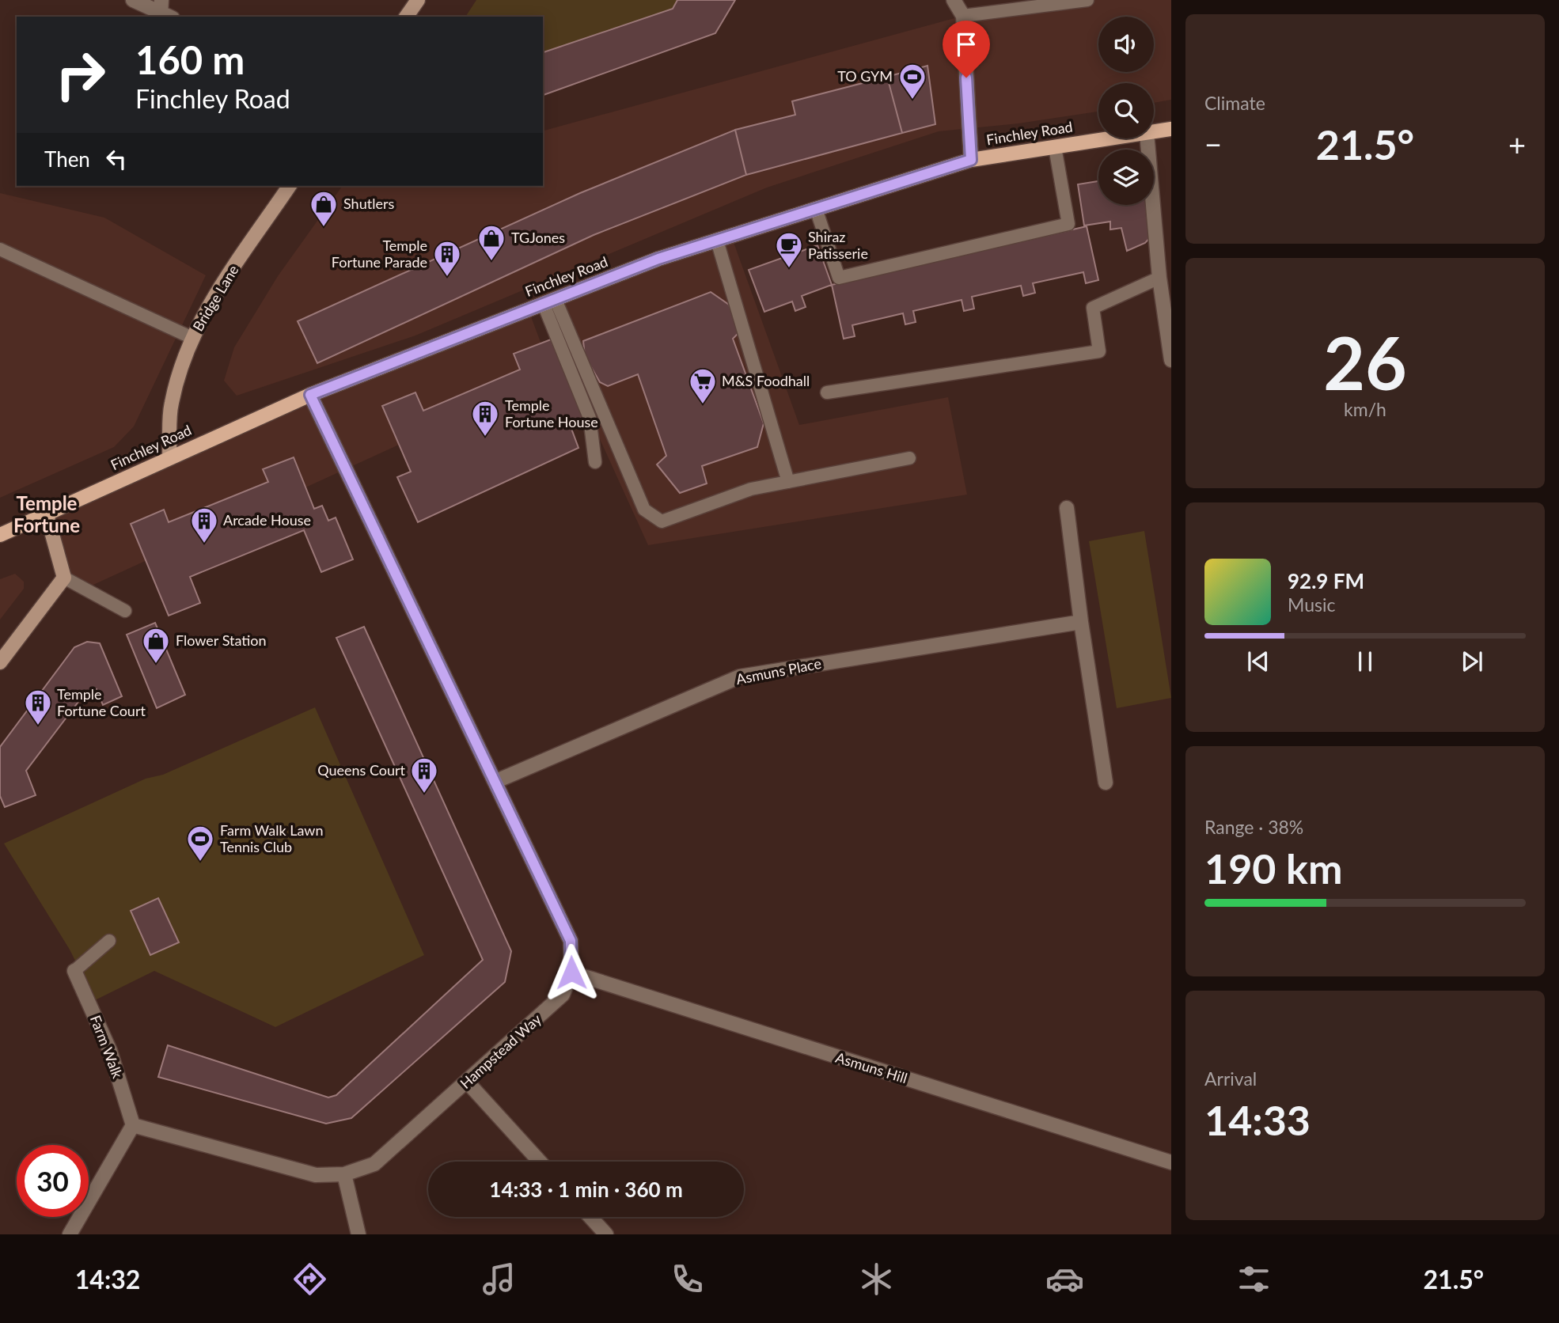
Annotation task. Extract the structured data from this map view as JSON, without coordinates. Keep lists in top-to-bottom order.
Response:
{
  "streets": {
    "main road": ["Finchley Road"],
    "street": [
      "Bridge Lane",
      "Asmuns Place",
      "Farm Walk",
      "Hampstead Way",
      "Asmuns Hill"
    ]
  },
  "crossings": [
    ["Finchley Road", "Bridge Lane"],
    ["Finchley Road", "Hampstead Way"],
    ["Asmuns Place", "Hampstead Way"],
    ["Farm Walk", "Hampstead Way"],
    ["Hampstead Way", "Asmuns Hill"]
  ],
  "districts": ["Temple Fortune"],
  "places": {
    "sports": ["TO GYM", "Farm Walk Lawn Tennis Club"],
    "shop": ["Shutlers", "TGJones", "Flower Station"],
    "cafe": ["Shiraz Patisserie"],
    "building": [
      "Temple Fortune Parade",
      "Temple Fortune House",
      "Arcade House",
      "Temple Fortune Court",
      "Queens Court"
    ],
    "supermarket": ["M&S Foodhall"]
  },
  "page": {
    "tile": [
      "Climate",
      ["26", "km/h"],
      ["Range · 38%", "190 km"],
      ["Arrival", "14:33"]
    ],
    "turn": ["160 m", "Finchley Road"],
    "heat": ["−", "21.5°", "+"],
    "then": "Then",
    "song": ["92.9 FM", "Music"],
    "limit": "30",
    "trip": "14:33 · 1 min · 360 m",
    "tabs": ["14:32", "21.5°"]
  }
}
